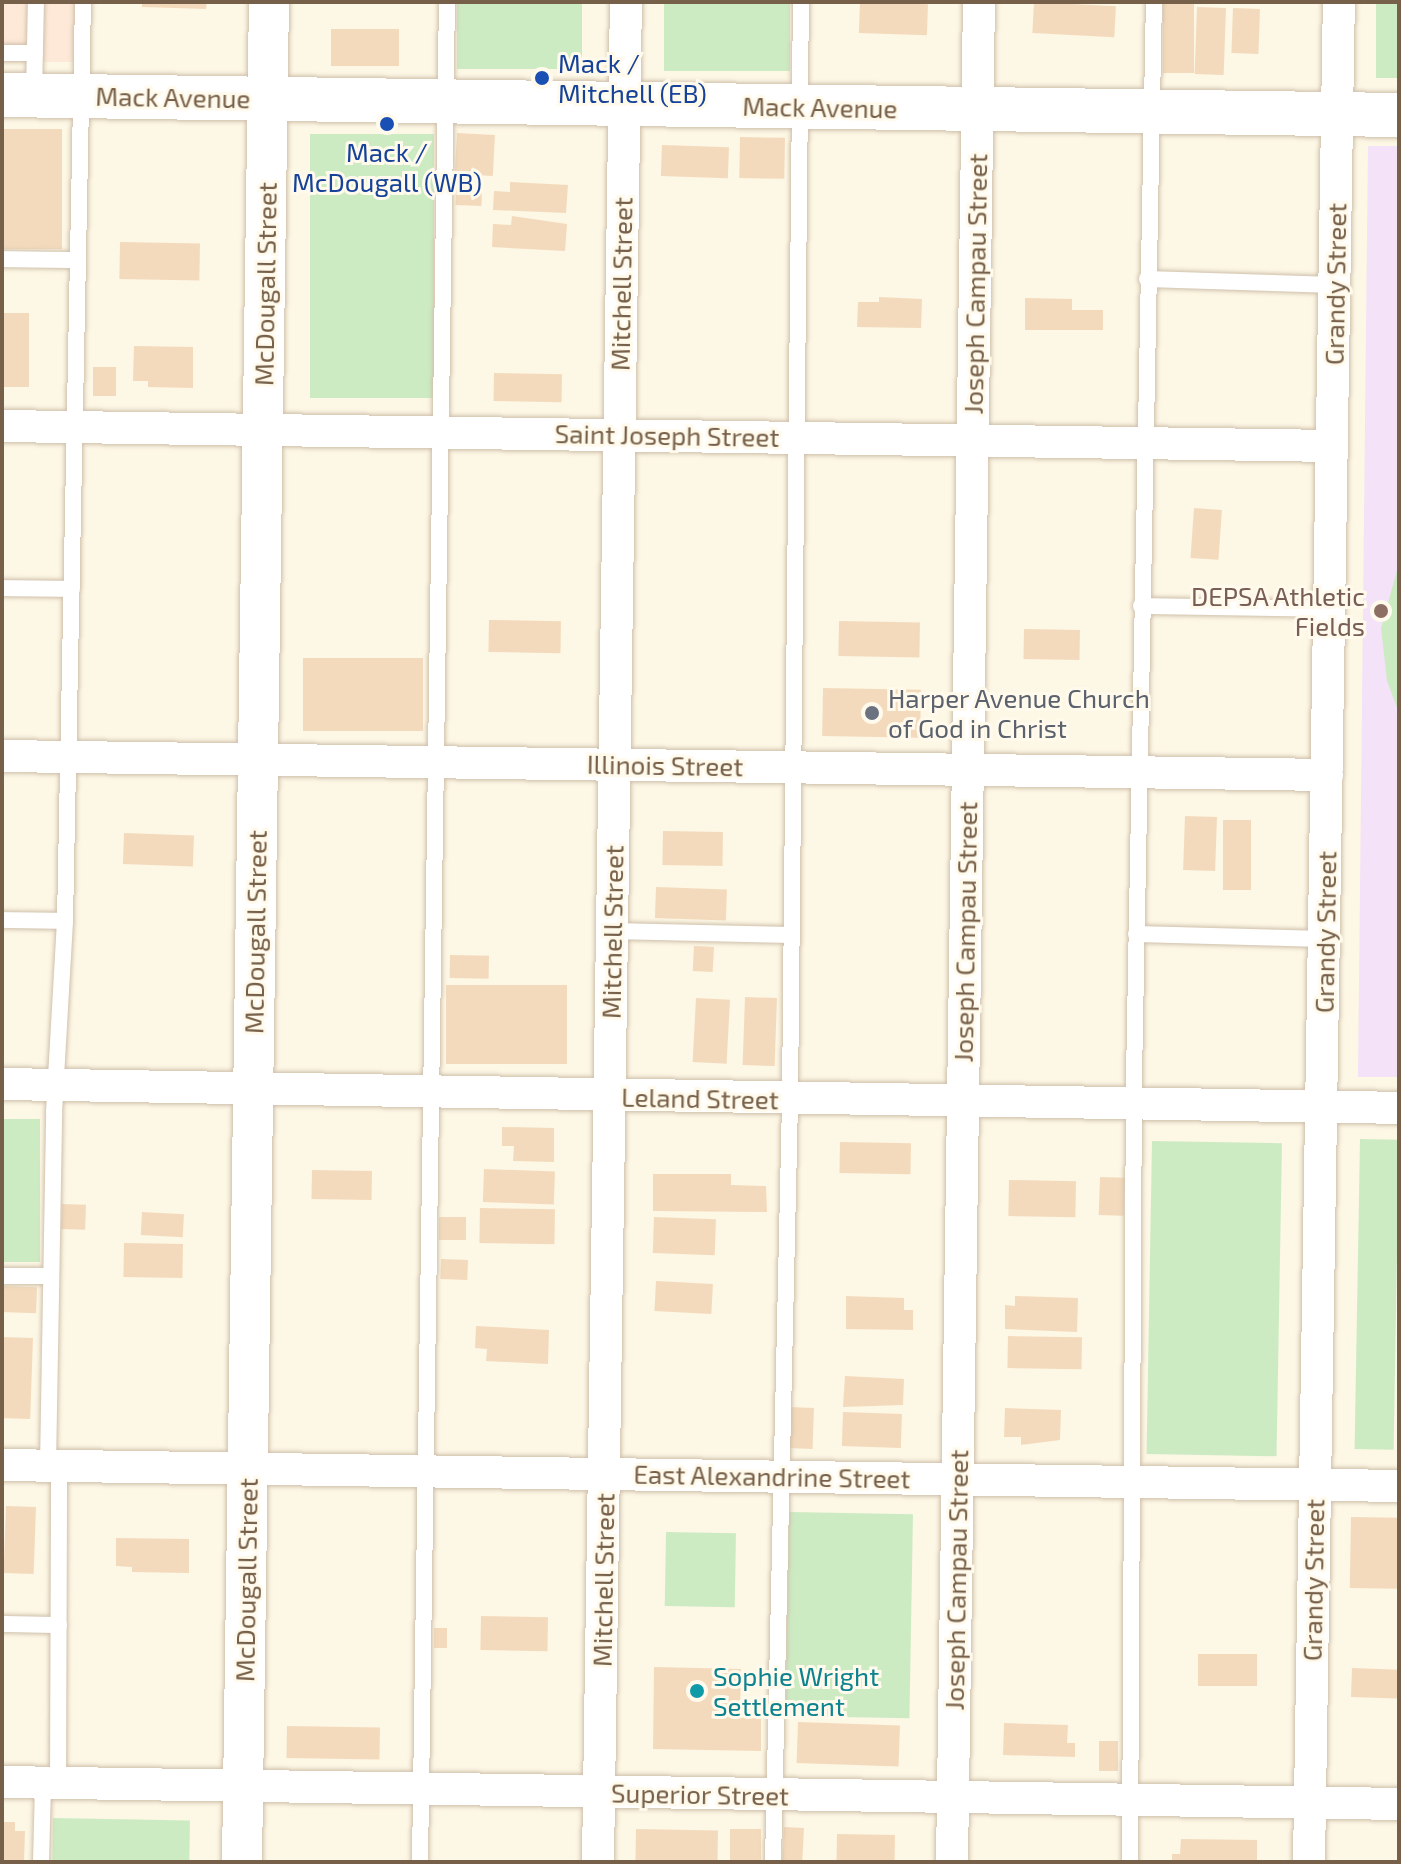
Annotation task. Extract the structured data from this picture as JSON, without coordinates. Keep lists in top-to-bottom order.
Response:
{
  "streets": {
    "main road": ["Mack Avenue"],
    "street": [
      "McDougall Street",
      "Mitchell Street",
      "Joseph Campau Street",
      "Grandy Street",
      "Saint Joseph Street",
      "Illinois Street",
      "Leland Street",
      "East Alexandrine Street",
      "Superior Street"
    ]
  },
  "crossings": [
    ["Mack Avenue", "McDougall Street"],
    ["Mack Avenue", "Mitchell Street"],
    ["Mack Avenue", "Joseph Campau Street"],
    ["Mack Avenue", "Grandy Street"],
    ["McDougall Street", "Saint Joseph Street"],
    ["McDougall Street", "Illinois Street"],
    ["McDougall Street", "Leland Street"],
    ["McDougall Street", "East Alexandrine Street"],
    ["McDougall Street", "Superior Street"],
    ["Mitchell Street", "Saint Joseph Street"],
    ["Mitchell Street", "Illinois Street"],
    ["Mitchell Street", "Leland Street"],
    ["Mitchell Street", "East Alexandrine Street"],
    ["Mitchell Street", "Superior Street"],
    ["Joseph Campau Street", "Saint Joseph Street"],
    ["Joseph Campau Street", "Illinois Street"],
    ["Joseph Campau Street", "Leland Street"],
    ["Joseph Campau Street", "East Alexandrine Street"],
    ["Joseph Campau Street", "Superior Street"],
    ["Grandy Street", "Saint Joseph Street"],
    ["Grandy Street", "Illinois Street"],
    ["Grandy Street", "Leland Street"],
    ["Grandy Street", "East Alexandrine Street"],
    ["Grandy Street", "Superior Street"]
  ],
  "places": [
    "Mack / Mitchell (EB)",
    "Mack / McDougall (WB)",
    "DEPSA Athletic Fields",
    "Harper Avenue Church of God in Christ",
    "Sophie Wright Settlement"
  ]
}
